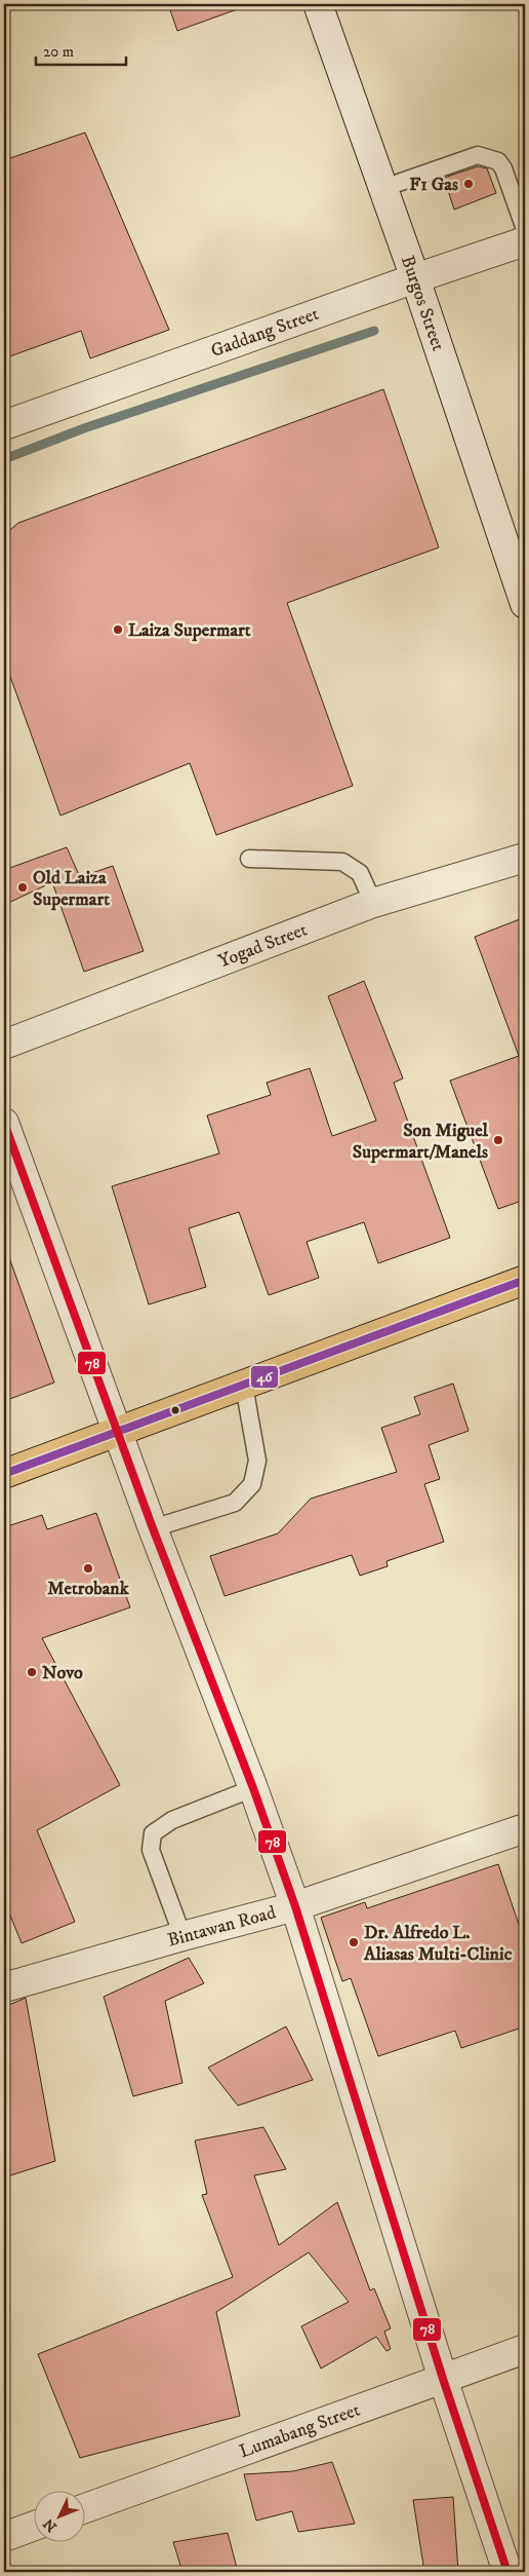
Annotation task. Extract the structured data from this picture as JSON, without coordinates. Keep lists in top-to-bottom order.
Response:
{
  "streets": {
    "street": [
      "Burgos Street",
      "Gaddang Street",
      "Yogad Street",
      "Bintawan Road",
      "Lumabang Street"
    ]
  },
  "crossings": [
    ["Burgos Street", "Gaddang Street"]
  ],
  "places": [
    "F1 Gas",
    "Laiza Supermart",
    "Old Laiza Supermart",
    "Son Miguel Supermart/Manels",
    "Metrobank",
    "Novo",
    "Dr. Alfredo L. Aliasas Multi-Clinic"
  ],
  "lines": ["transit line 78", "transit line 46"],
  "scale_bar": "20 m",
  "north": "bottom left"
}
